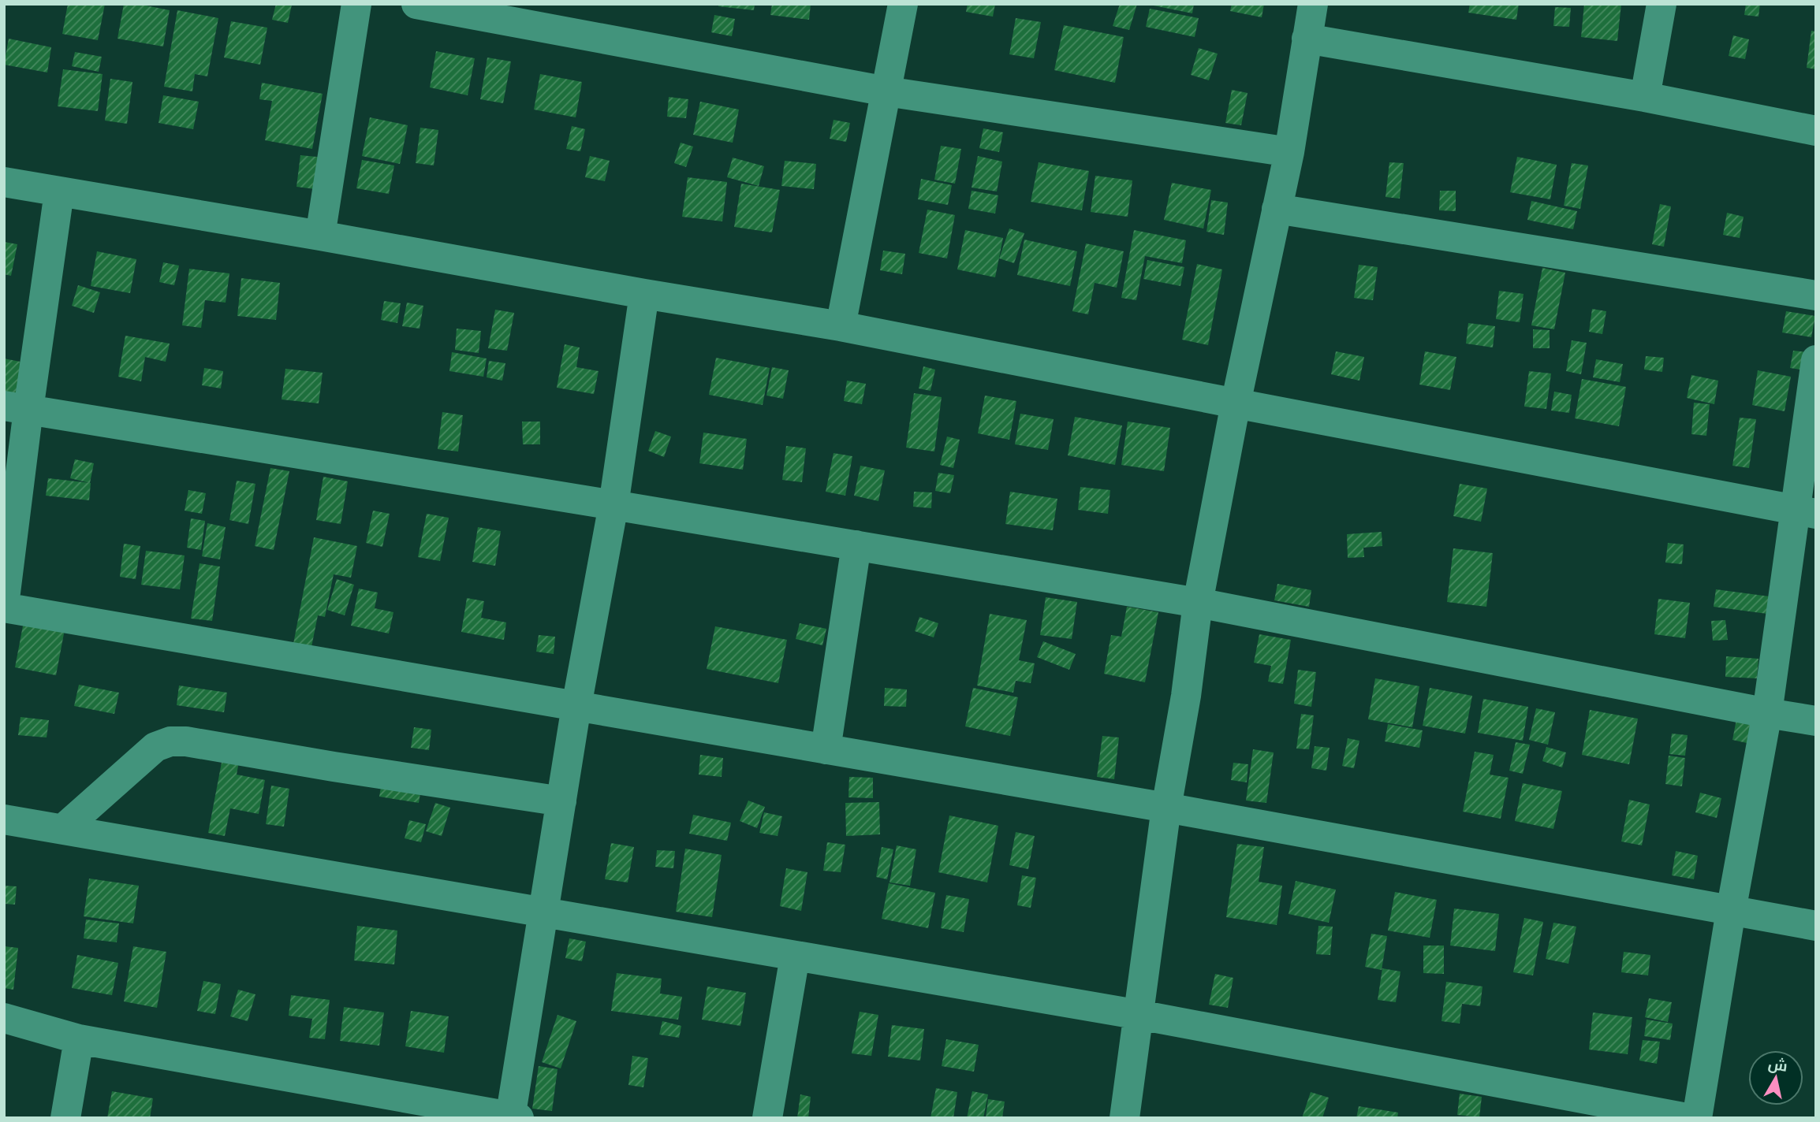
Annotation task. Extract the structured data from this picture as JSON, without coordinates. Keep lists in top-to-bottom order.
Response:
{
  "north": "top"
}
